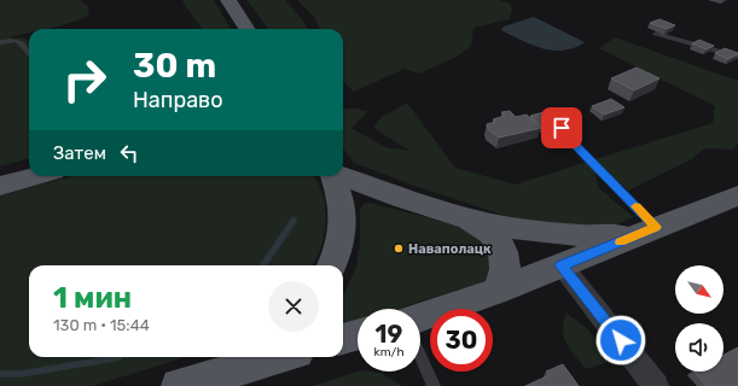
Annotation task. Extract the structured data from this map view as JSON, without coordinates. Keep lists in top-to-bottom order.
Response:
{
  "places": ["Наваполацк"],
  "north": "bottom right",
  "page": {
    "turn": ["30 m", "Направо"],
    "then": "Затем",
    "heading": ["1 мин", "130 m · 15:44"],
    "speed": "19 km/h",
    "limit": "30"
  }
}
